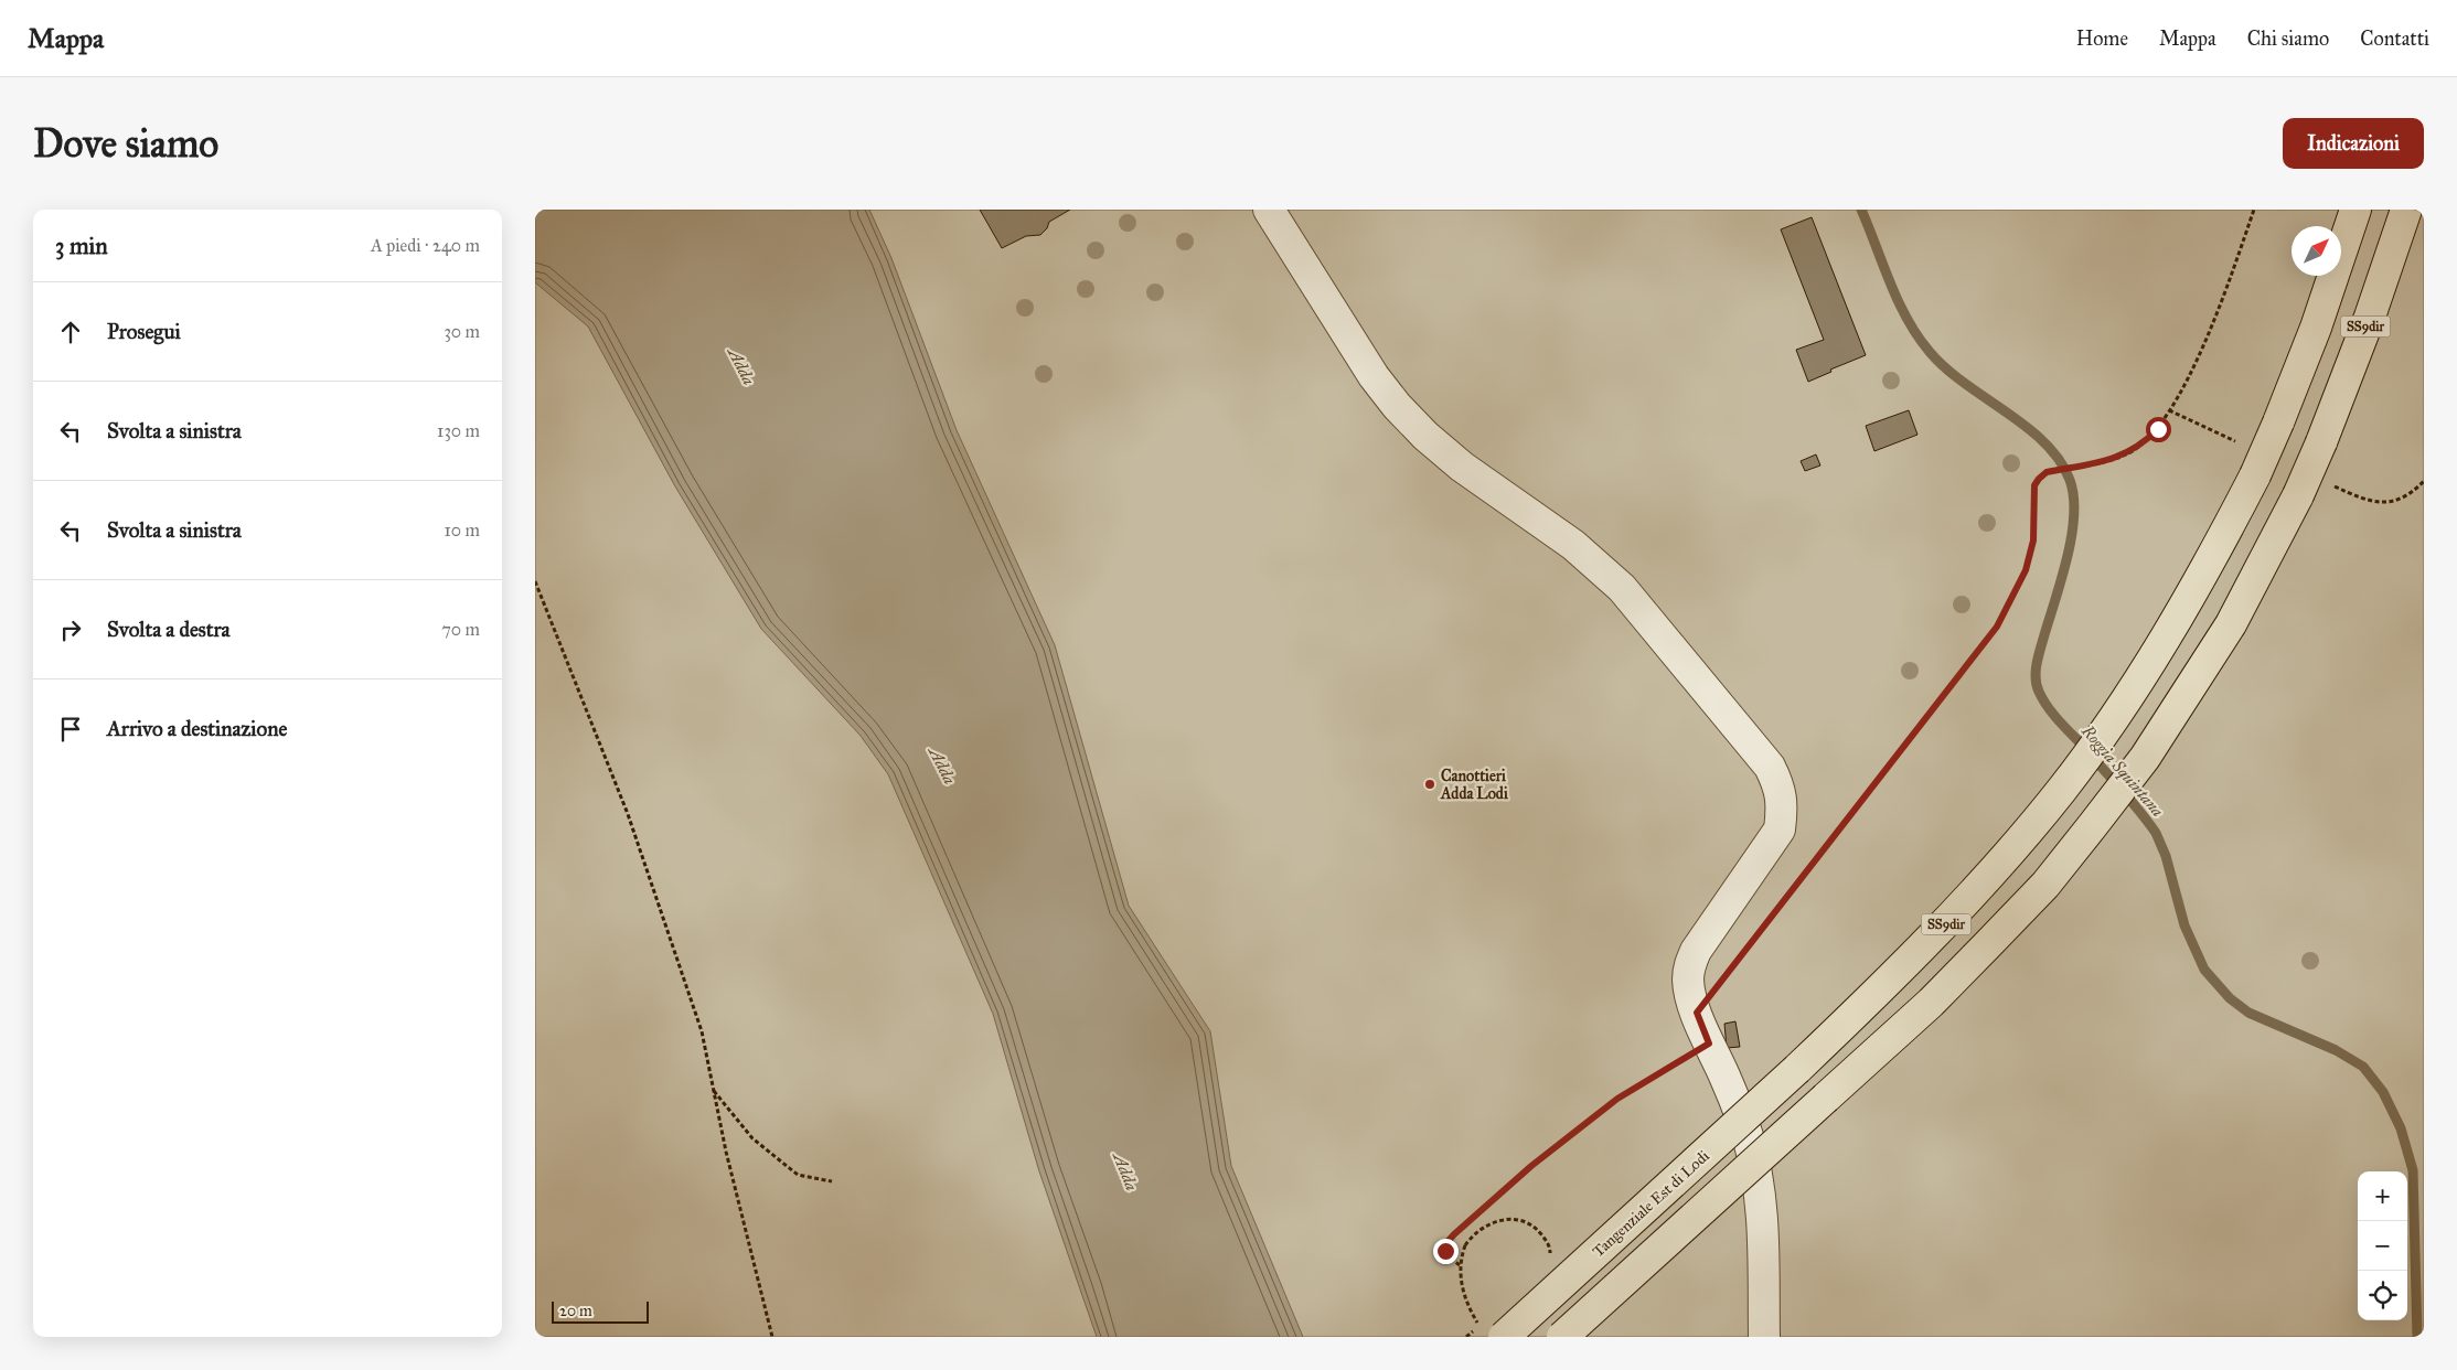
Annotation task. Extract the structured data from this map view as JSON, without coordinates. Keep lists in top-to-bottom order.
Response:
{
  "streets": {
    "highway": ["SS9dir", "Tangenziale Est di Lodi"]
  },
  "water": ["Adda", "Roggia Squintana"],
  "places": ["Canottieri Adda Lodi"],
  "scale_bar": "20 m",
  "north": "top right",
  "page": {
    "header": "Mappa",
    "nav": [
      "Home",
      "Mappa",
      "Chi siamo",
      "Contatti"
    ],
    "buttons": "Indicazioni",
    "title": "Dove siamo",
    "heading": ["3 min", "A piedi · 240 m"],
    "list": [
      ["Prosegui", "30 m"],
      ["Svolta a sinistra", "130 m"],
      ["Svolta a sinistra", "10 m"],
      ["Svolta a destra", "70 m"],
      "Arrivo a destinazione"
    ],
    "map_buttons": ["+", "−"],
    "scale": "20 m"
  }
}
